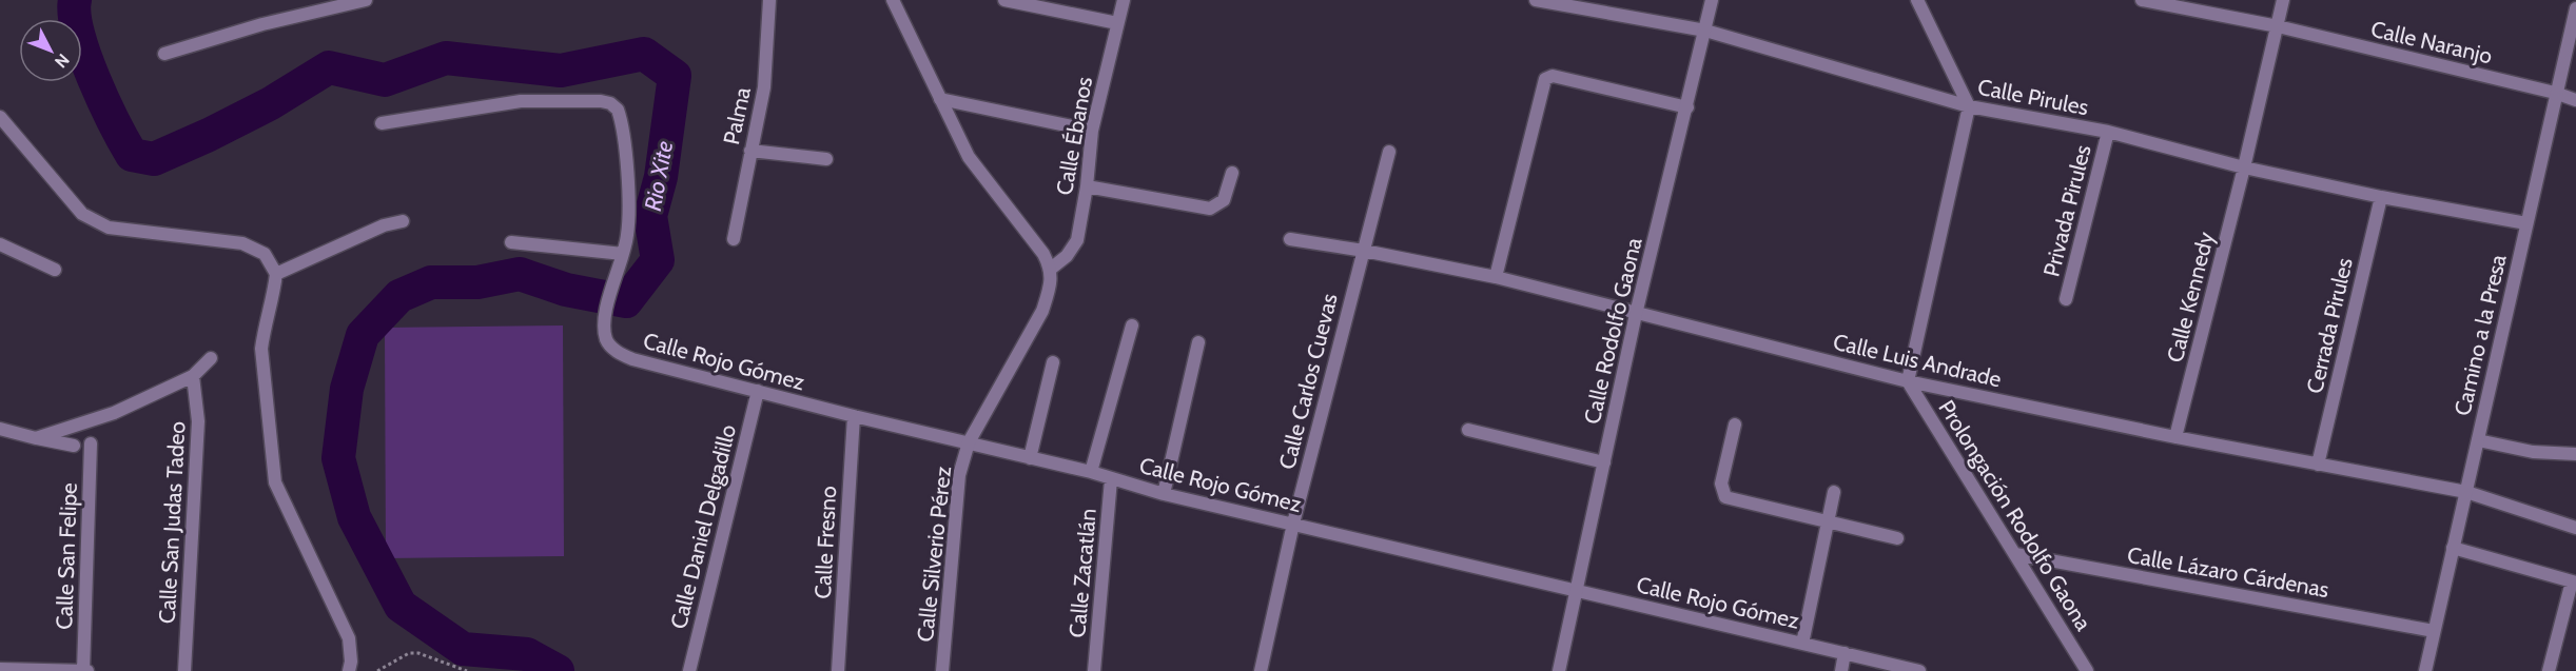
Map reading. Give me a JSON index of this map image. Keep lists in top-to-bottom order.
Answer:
{
  "streets": {
    "street": [
      "Calle Naranjo",
      "Calle Pirules",
      "Palma",
      "Calle Ébanos",
      "Privada Pirules",
      "Calle Kennedy",
      "Cerrada Pirules",
      "Calle Rodolfo Gaona",
      "Camino a la Presa",
      "Calle Luis Andrade",
      "Calle Rojo Gómez",
      "Calle Carlos Cuevas",
      "Prolongación Rodolfo Gaona",
      "Calle San Judas Tadeo",
      "Calle Daniel Delgadillo",
      "Calle Fresno",
      "Calle Silverio Pérez",
      "Calle San Felipe",
      "Calle Lázaro Cárdenas",
      "Calle Zacatlán"
    ]
  },
  "crossings": [
    ["Calle Naranjo", "Calle Kennedy"],
    ["Calle Naranjo", "Camino a la Presa"],
    ["Calle Pirules", "Privada Pirules"],
    ["Calle Pirules", "Calle Kennedy"],
    ["Calle Pirules", "Cerrada Pirules"],
    ["Calle Pirules", "Calle Rodolfo Gaona"],
    ["Calle Pirules", "Camino a la Presa"],
    ["Calle Ébanos", "Calle Silverio Pérez"],
    ["Calle Kennedy", "Calle Luis Andrade"],
    ["Cerrada Pirules", "Calle Luis Andrade"],
    ["Calle Rodolfo Gaona", "Calle Luis Andrade"],
    ["Calle Rodolfo Gaona", "Calle Rojo Gómez"],
    ["Camino a la Presa", "Calle Luis Andrade"],
    ["Camino a la Presa", "Calle Lázaro Cárdenas"],
    ["Calle Luis Andrade", "Calle Carlos Cuevas"],
    ["Calle Luis Andrade", "Prolongación Rodolfo Gaona"],
    ["Calle Rojo Gómez", "Calle Carlos Cuevas"],
    ["Calle Rojo Gómez", "Calle Daniel Delgadillo"],
    ["Calle Rojo Gómez", "Calle Fresno"],
    ["Calle Rojo Gómez", "Calle Silverio Pérez"],
    ["Calle Rojo Gómez", "Calle Zacatlán"],
    ["Prolongación Rodolfo Gaona", "Calle Lázaro Cárdenas"]
  ],
  "water": ["Rio Xite"],
  "north": "bottom right"
}
